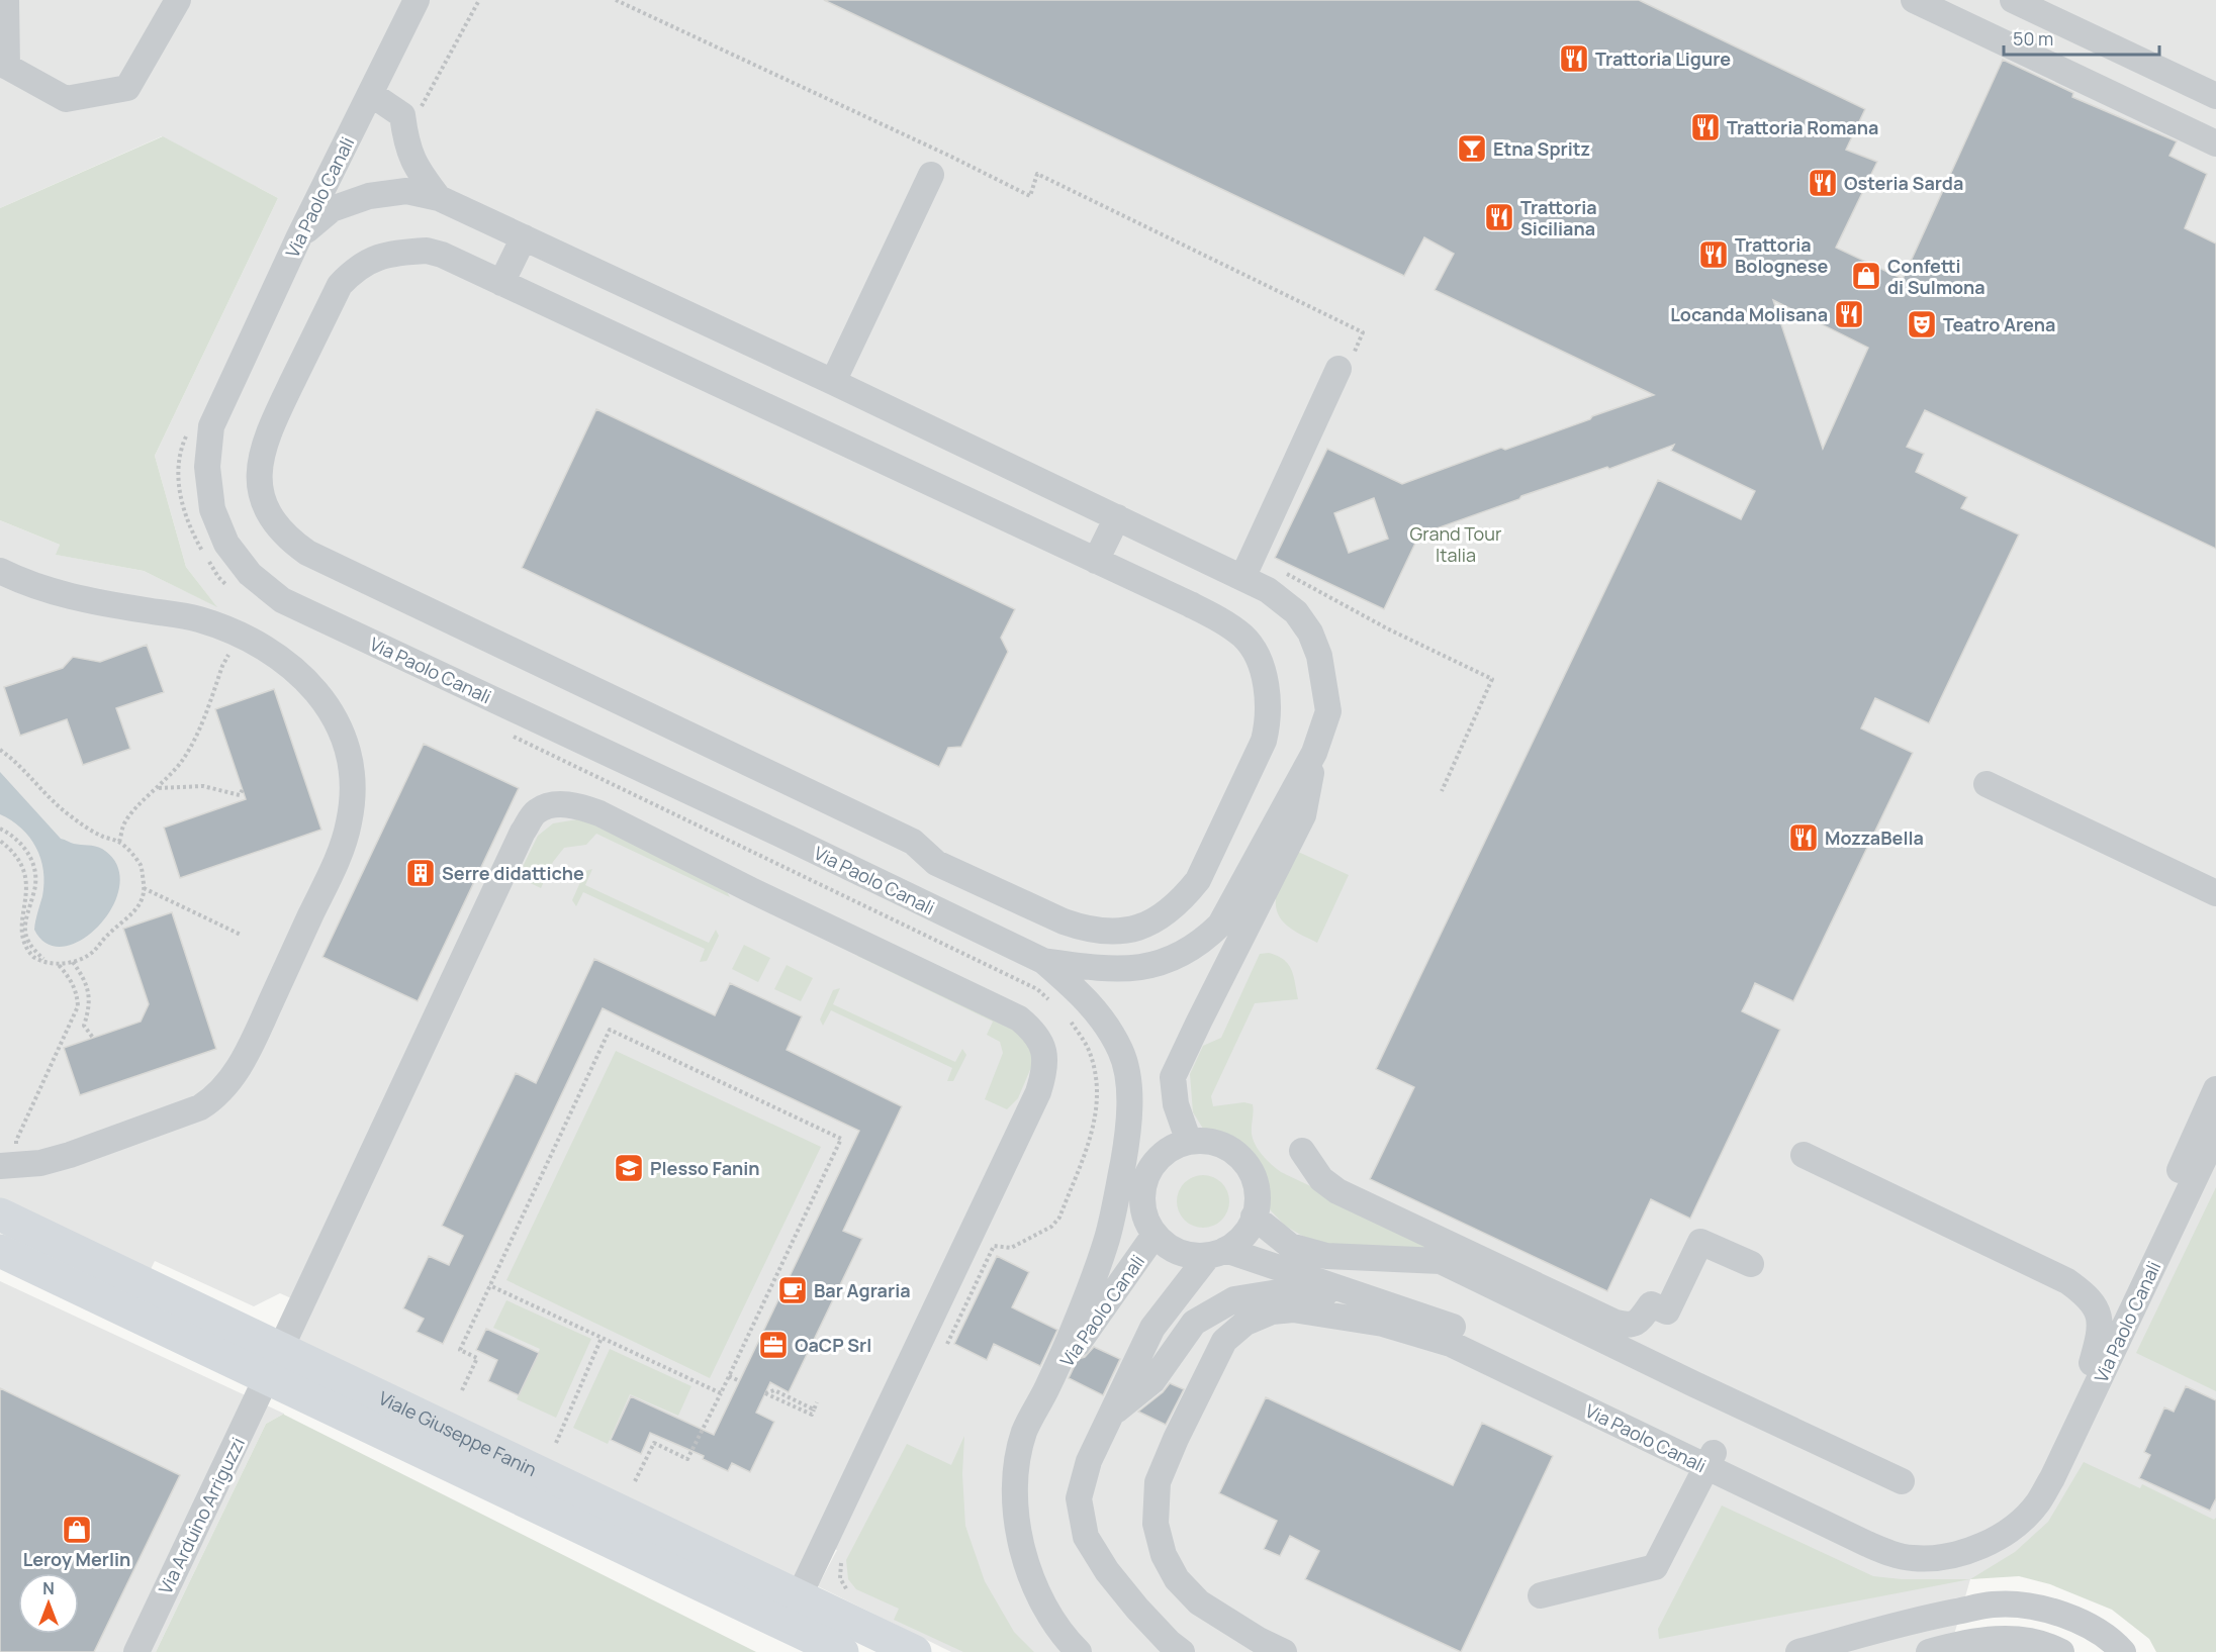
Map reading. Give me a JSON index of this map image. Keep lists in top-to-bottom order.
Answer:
{
  "streets": {
    "main road": ["Viale Giuseppe Fanin"],
    "street": ["Via Paolo Canali", "Via Arduino Arriguzzi"]
  },
  "crossings": [
    ["Viale Giuseppe Fanin", "Via Arduino Arriguzzi"]
  ],
  "parks": ["Grand Tour Italia"],
  "places": {
    "restaurant": [
      "Trattoria Ligure",
      "Trattoria Romana",
      "Osteria Sarda",
      "Trattoria Siciliana",
      "Trattoria Bolognese",
      "Locanda Molisana",
      "MozzaBella"
    ],
    "bar": ["Etna Spritz"],
    "shop": ["Confetti di Sulmona", "Leroy Merlin"],
    "theatre": ["Teatro Arena"],
    "building": ["Serre didattiche"],
    "school or university": ["Plesso Fanin"],
    "cafe": ["Bar Agraria"],
    "office": ["OaCP Srl"]
  },
  "scale_bar": "50 m",
  "north": "top"
}
